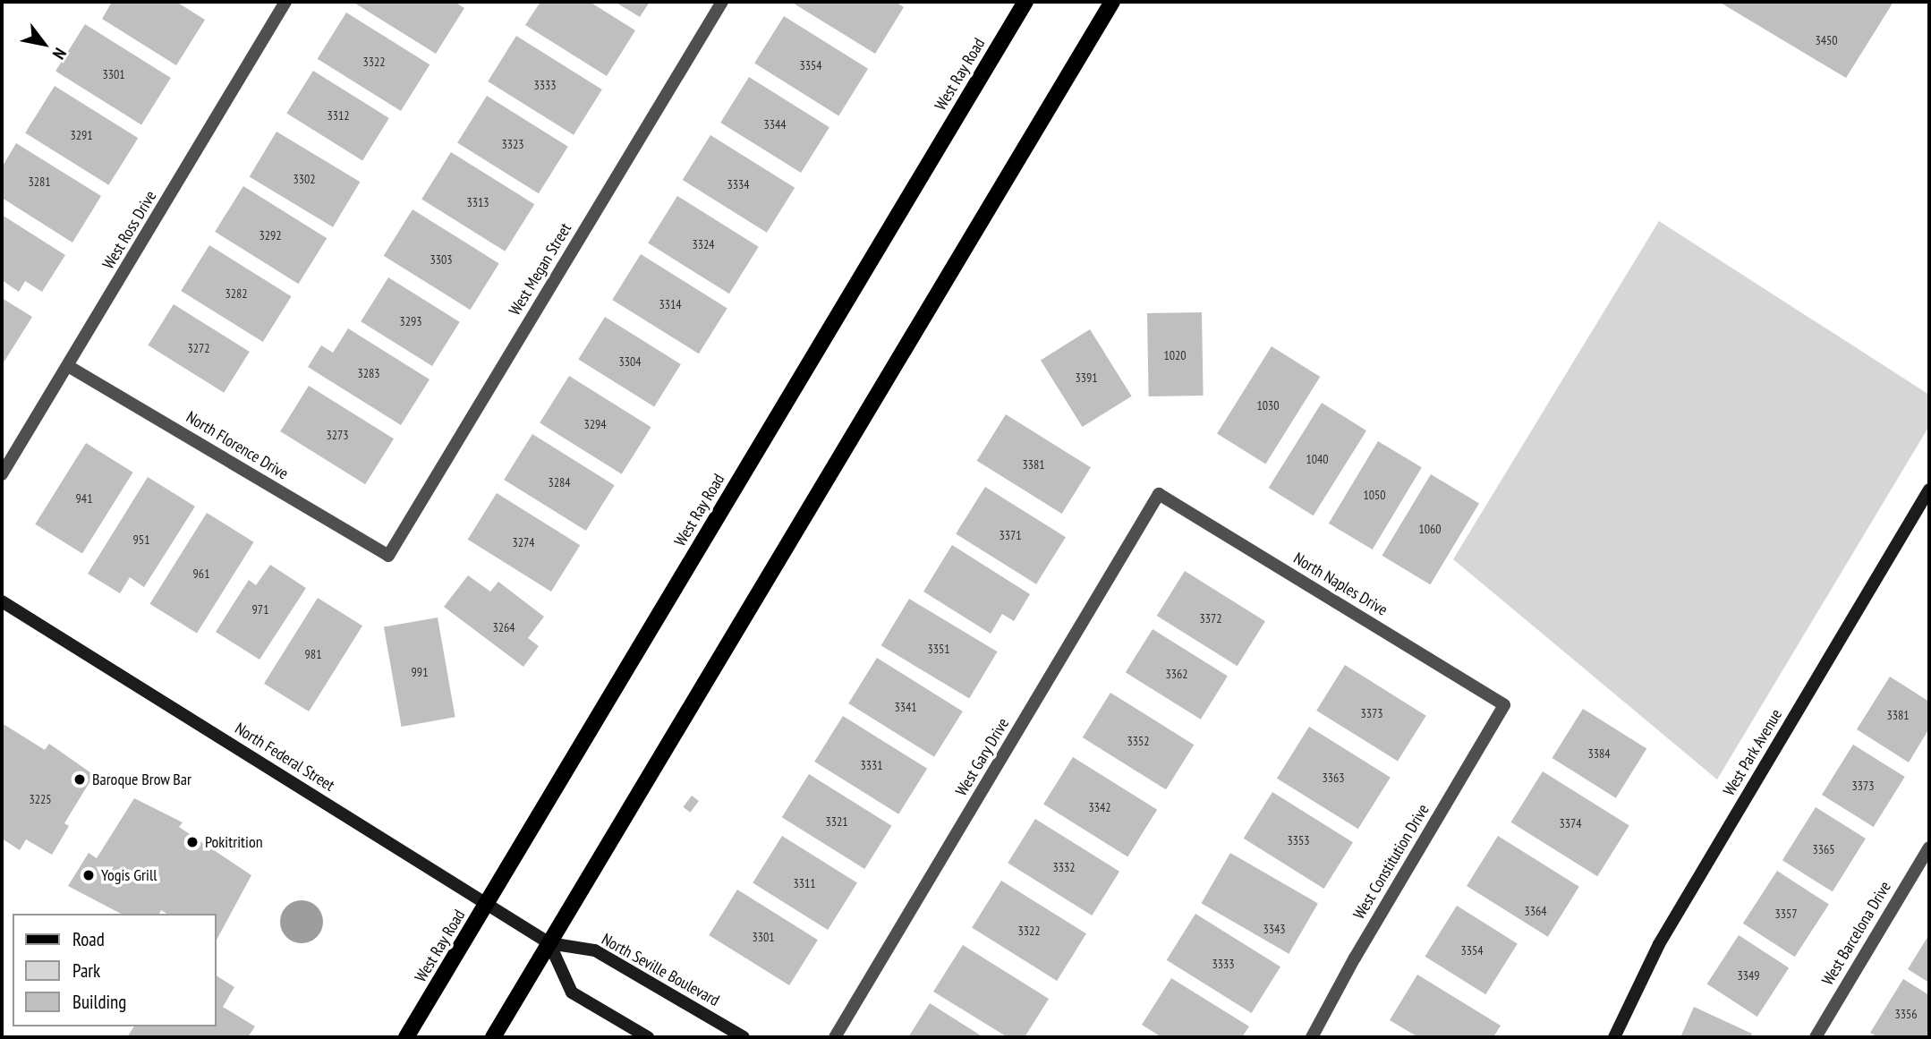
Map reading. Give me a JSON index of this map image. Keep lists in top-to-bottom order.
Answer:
{
  "streets": {
    "main road": ["West Ray Road"],
    "street": [
      "West Ross Drive",
      "West Megan Street",
      "North Florence Drive",
      "North Naples Drive",
      "West Park Avenue",
      "North Federal Street",
      "West Gary Drive",
      "West Constitution Drive",
      "West Barcelona Drive",
      "North Seville Boulevard"
    ]
  },
  "crossings": [
    ["West Ray Road", "North Federal Street"],
    ["West Ross Drive", "North Florence Drive"],
    ["West Megan Street", "North Florence Drive"],
    ["North Naples Drive", "West Gary Drive"],
    ["North Naples Drive", "West Constitution Drive"],
    ["North Federal Street", "North Seville Boulevard"]
  ],
  "places": ["Baroque Brow Bar", "Pokitrition", "Yogis Grill"],
  "house_numbers": [
    "3450",
    "3322",
    "3354",
    "3301",
    "3333",
    "3312",
    "3344",
    "3291",
    "3323",
    "3302",
    "3281",
    "3334",
    "3313",
    "3292",
    "3324",
    "3303",
    "3282",
    "3314",
    "3293",
    "3272",
    "1020",
    "3304",
    "3283",
    "3391",
    "1030",
    "3294",
    "3273",
    "1040",
    "3381",
    "3284",
    "1050",
    "941",
    "1060",
    "3371",
    "951",
    "3274",
    "961",
    "971",
    "3372",
    "3264",
    "3351",
    "981",
    "991",
    "3362",
    "3341",
    "3373",
    "3381",
    "3352",
    "3384",
    "3331",
    "3363",
    "3373",
    "3225",
    "3342",
    "3321",
    "3374",
    "3353",
    "3365",
    "3332",
    "3311",
    "3364",
    "3357",
    "3343",
    "3322",
    "3301",
    "3354",
    "3333",
    "3349",
    "3356"
  ],
  "legend": ["Road", "Park", "Building"],
  "north": "bottom right"
}
